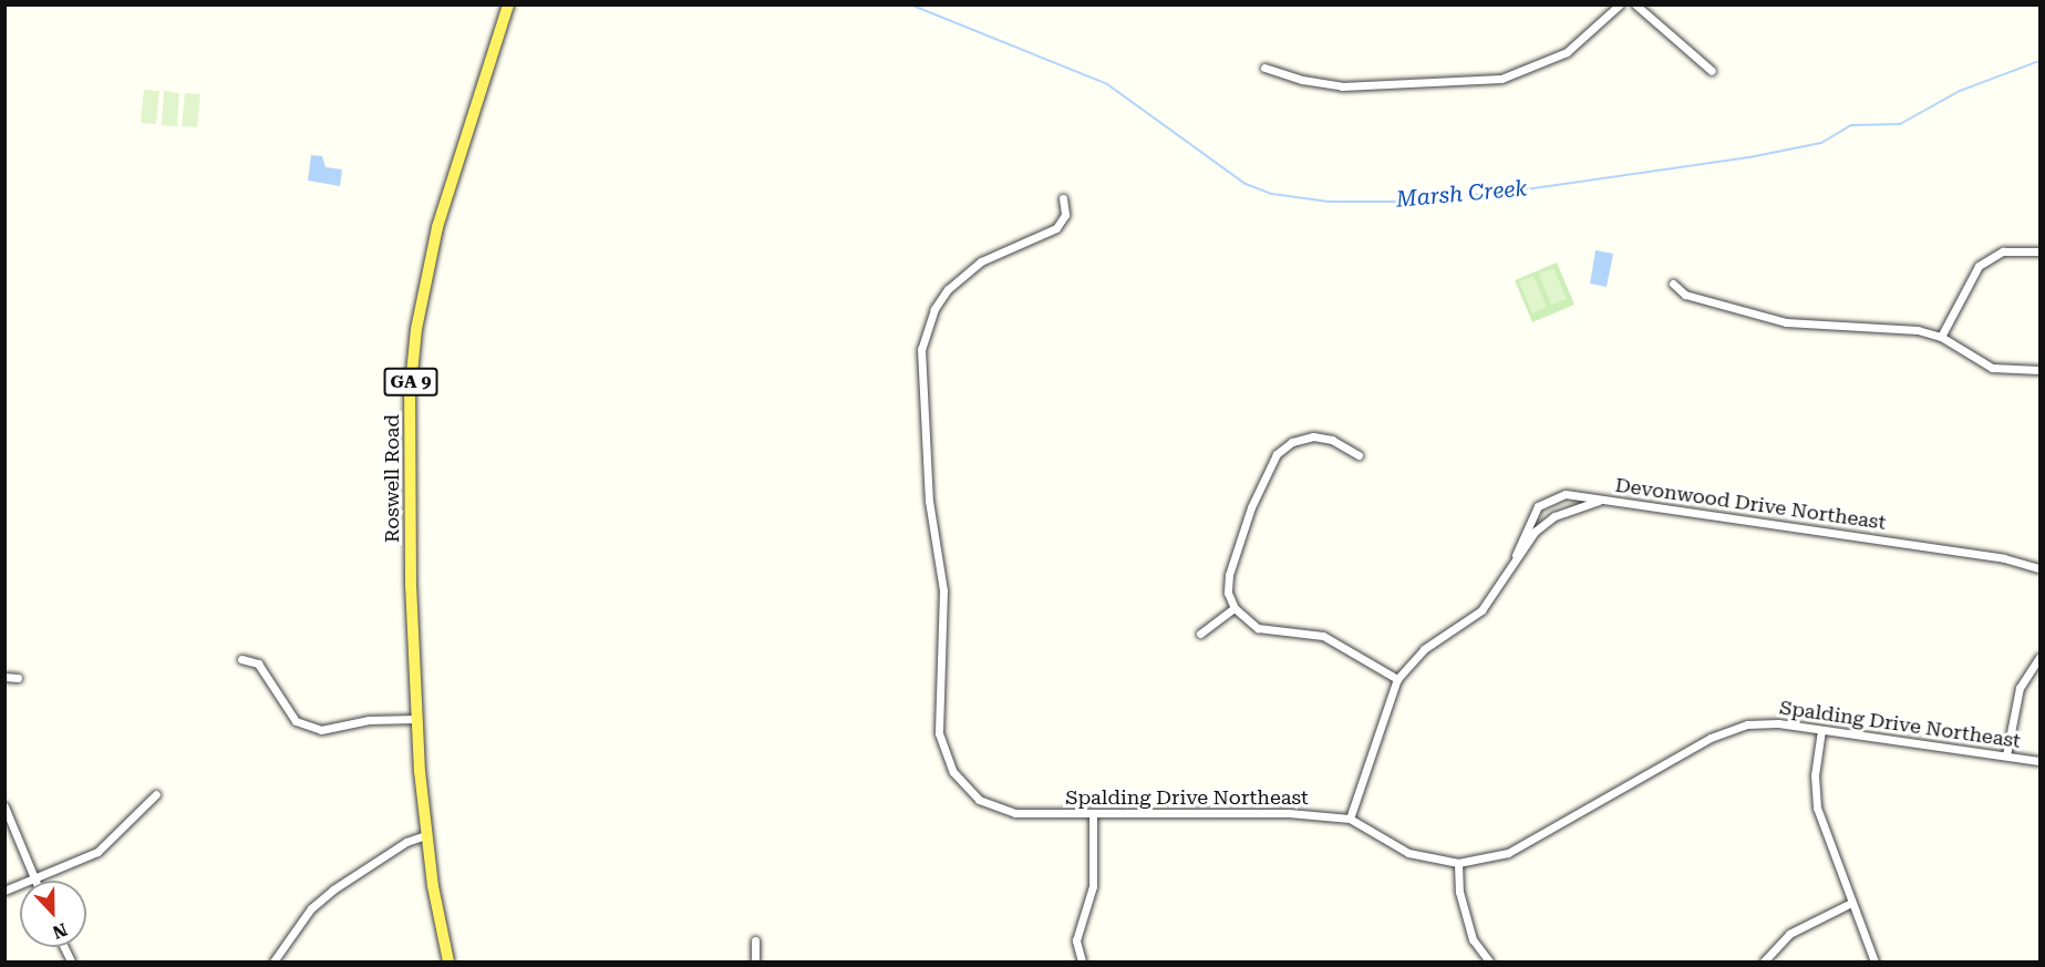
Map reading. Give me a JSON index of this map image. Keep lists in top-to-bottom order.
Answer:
{
  "streets": {
    "main road": ["GA 9", "Roswell Road"],
    "street": ["Devonwood Drive Northeast", "Spalding Drive Northeast"]
  },
  "crossings": [
    ["Devonwood Drive Northeast", "Spalding Drive Northeast"]
  ],
  "water": ["Marsh Creek"],
  "north": "bottom"
}
